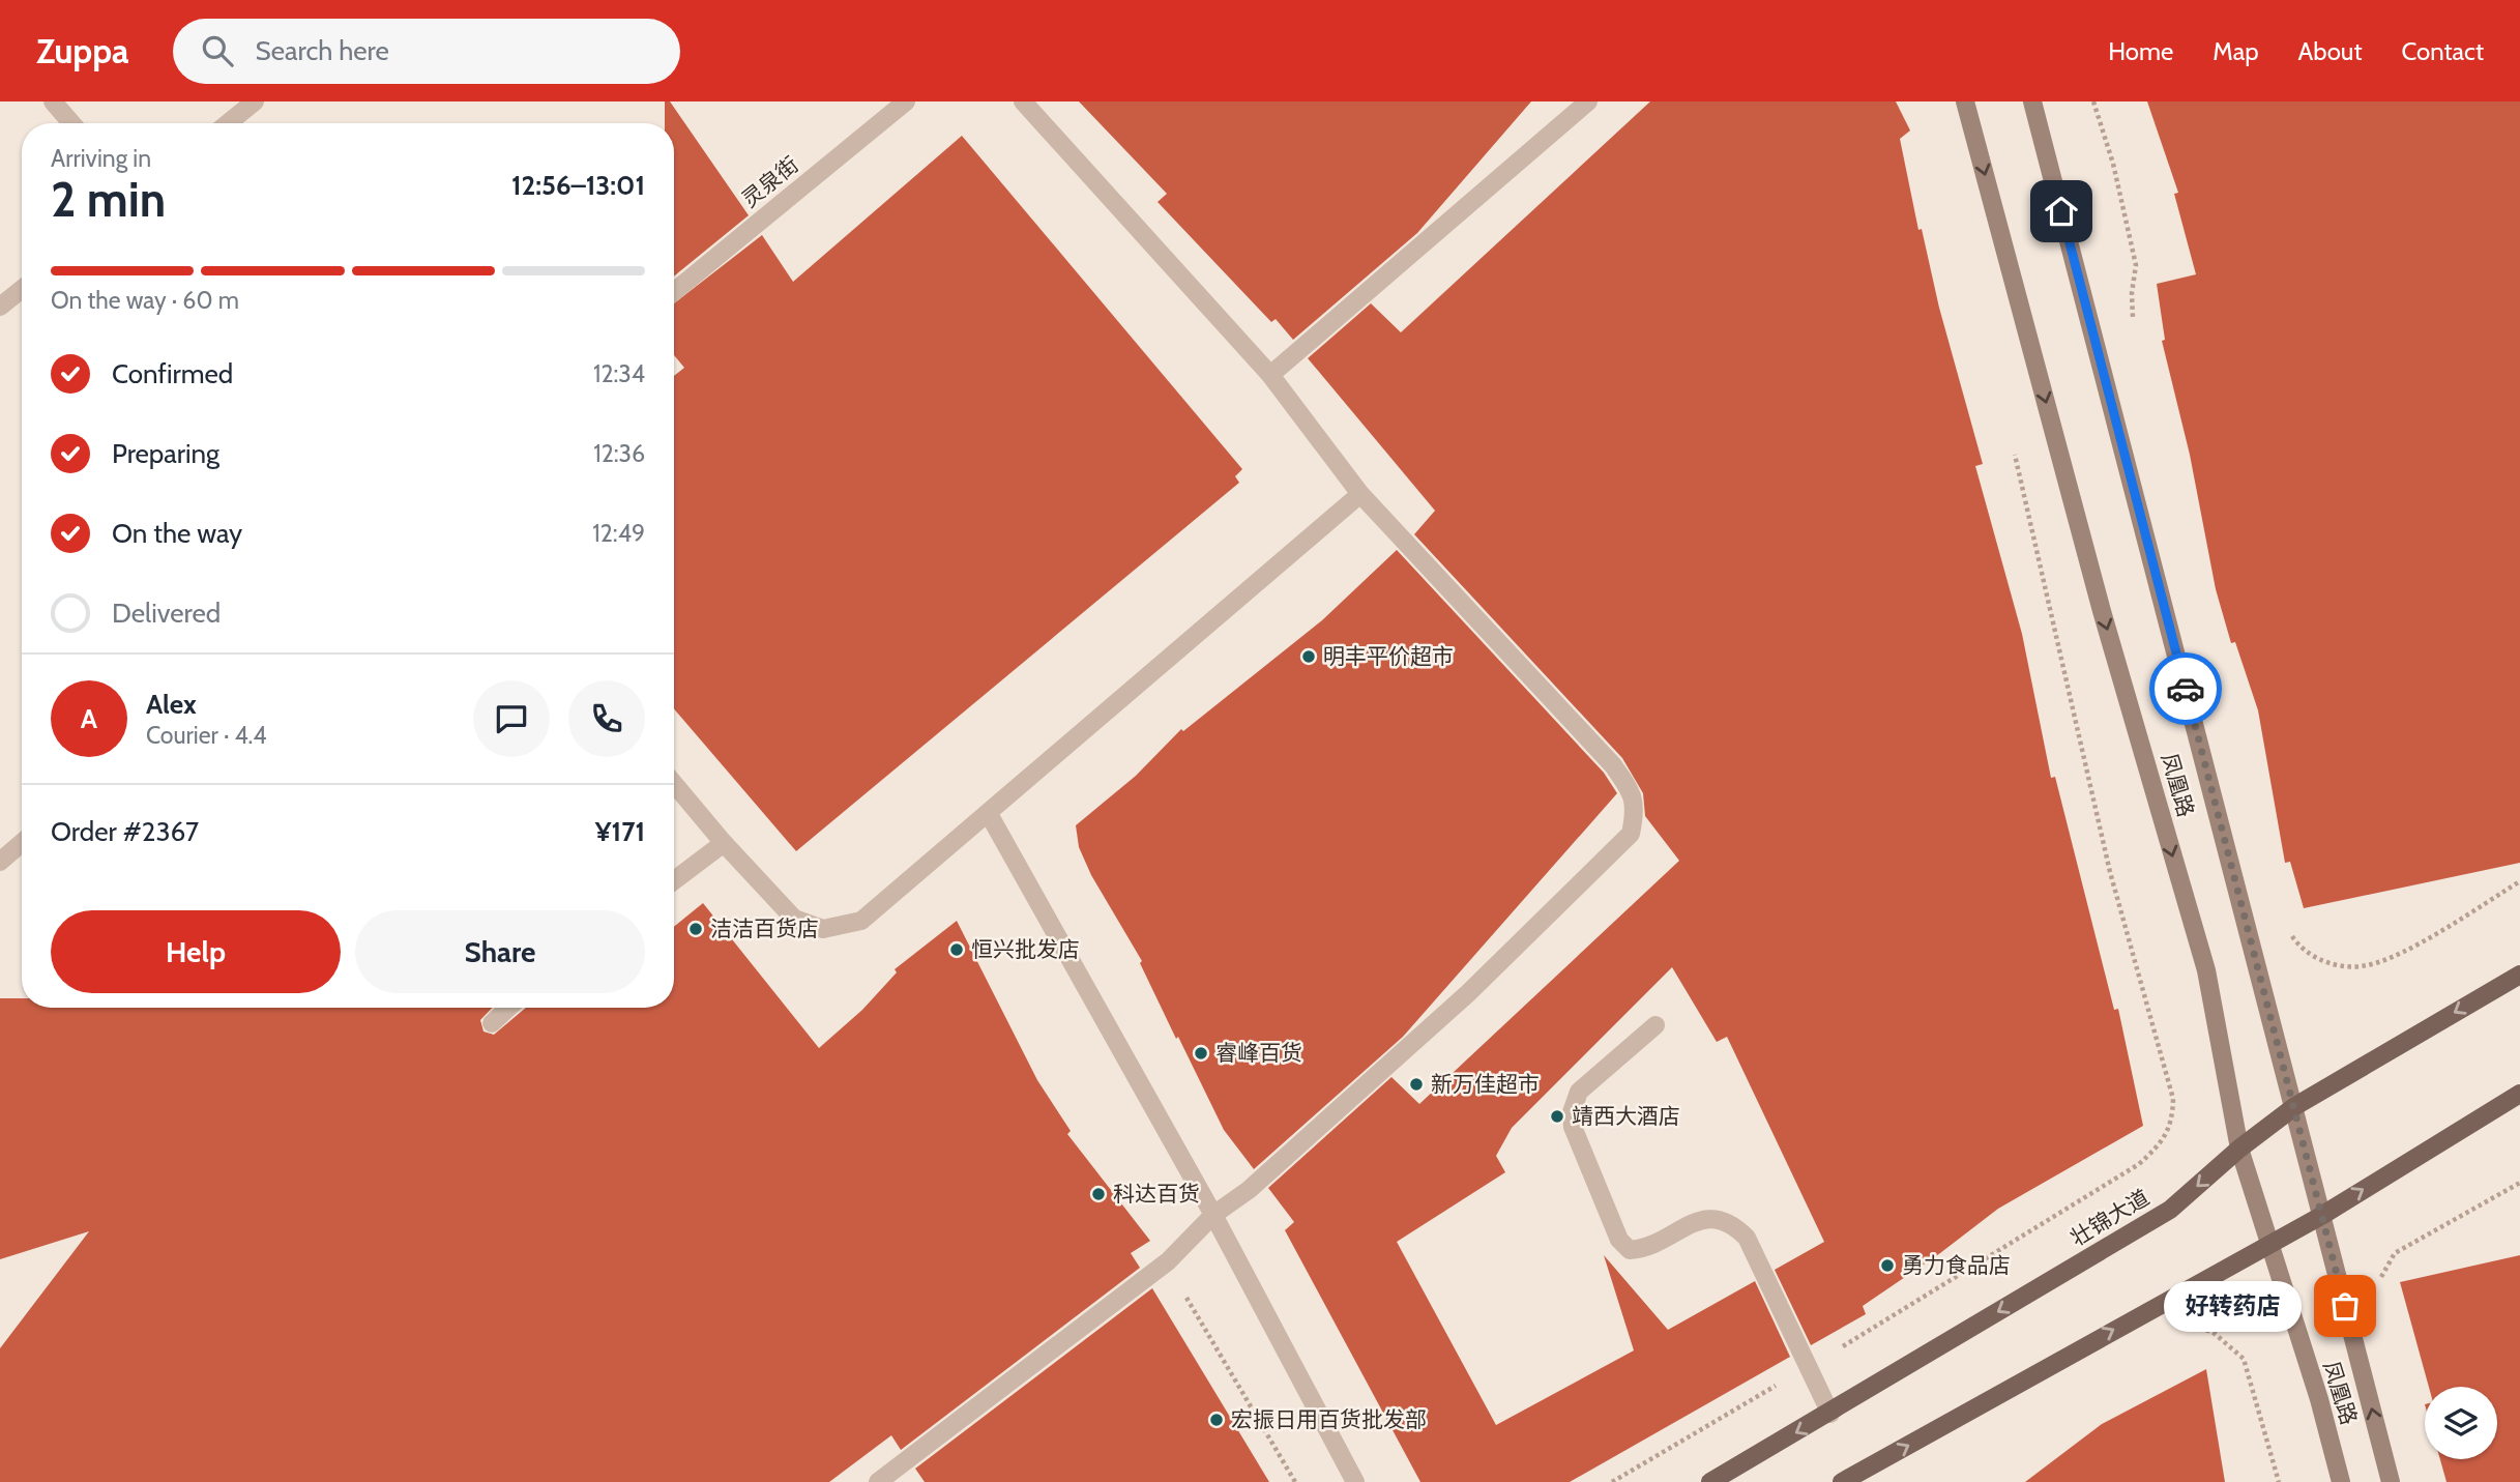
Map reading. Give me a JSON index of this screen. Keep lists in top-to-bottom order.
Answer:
{
  "streets": {
    "main road": ["凤凰路", "壮锦大道"],
    "street": ["灵泉街"]
  },
  "crossings": [
    ["凤凰路", "壮锦大道"]
  ],
  "places": [
    "明丰平价超市",
    "洁洁百货店",
    "恒兴批发店",
    "睿峰百货",
    "新万佳超市",
    "靖西大酒店",
    "科达百货",
    "勇力食品店",
    "好转药店",
    "宏振日用百货批发部"
  ],
  "page": {
    "header": "Zuppa",
    "search": "Search here",
    "nav": [
      "Home",
      "Map",
      "About",
      "Contact"
    ],
    "heading": ["2 min", "Arriving in", "12:56–13:01"],
    "panel": [
      "Alex",
      "Courier · 4.4",
      "Order #2367",
      "¥171"
    ],
    "bar": "On the way · 60 m",
    "list": [
      ["Confirmed", "12:34"],
      ["Preparing", "12:36"],
      ["On the way", "12:49"],
      "Delivered"
    ],
    "round": "A",
    "buttons": ["Help", "Share"],
    "bubble": "好转药店"
  }
}
